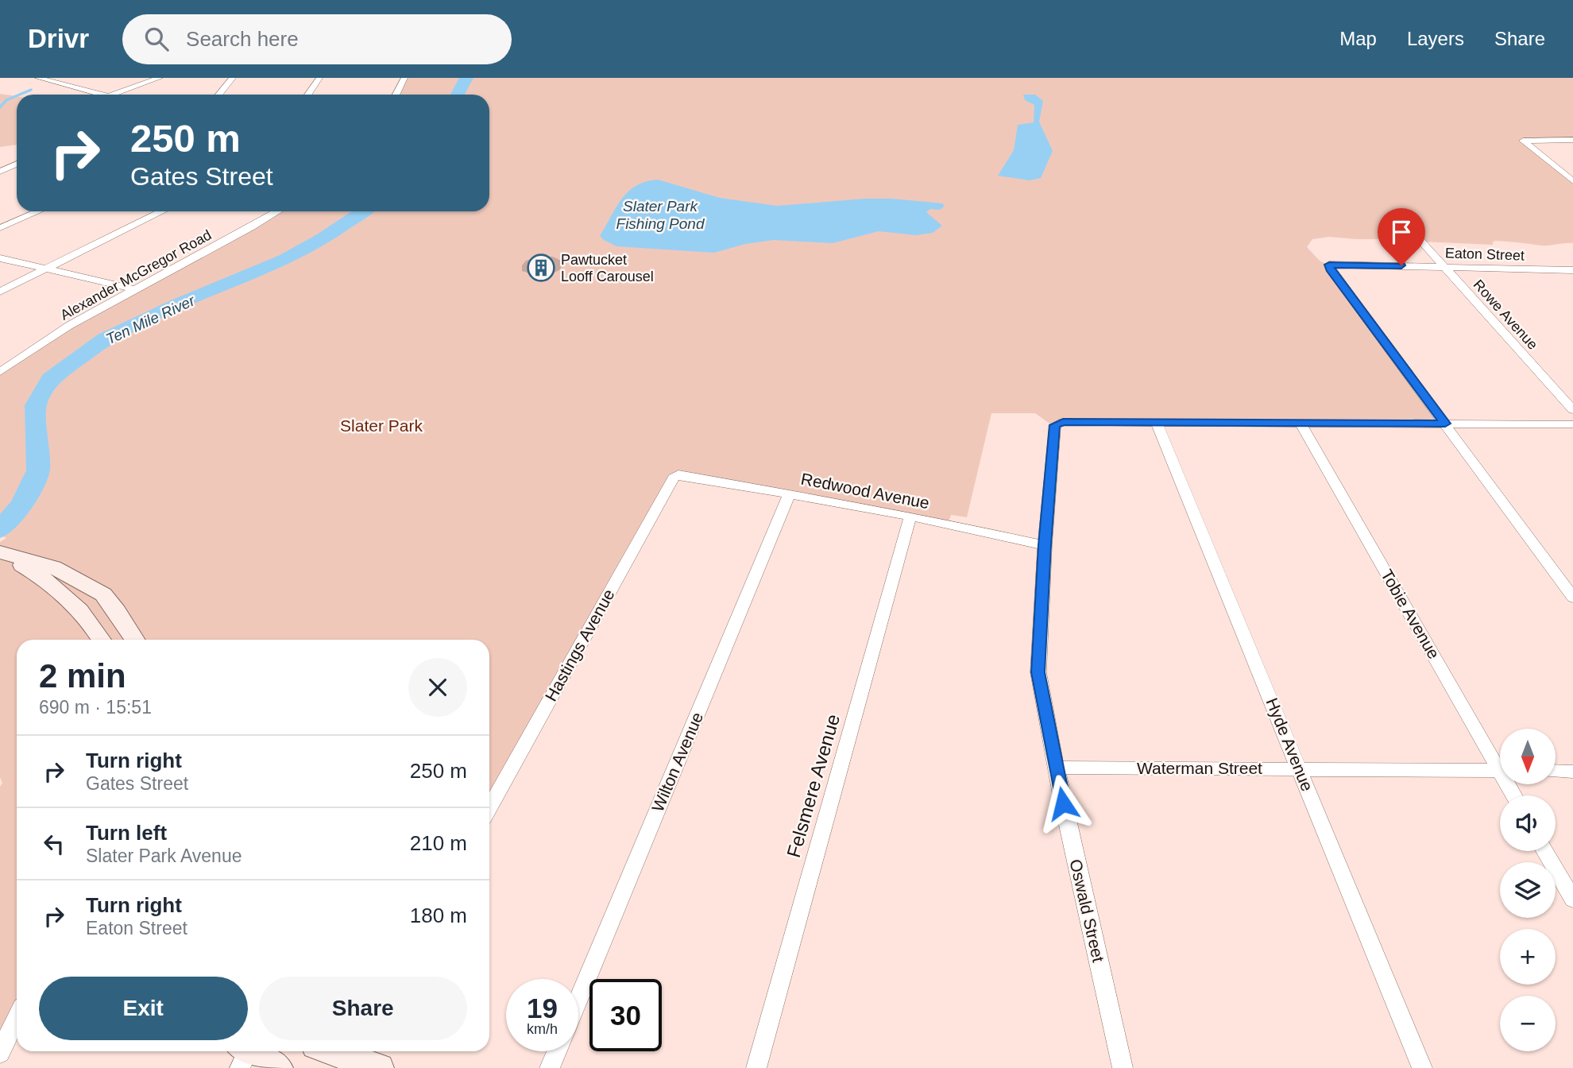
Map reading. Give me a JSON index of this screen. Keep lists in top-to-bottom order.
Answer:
{
  "streets": {
    "street": [
      "Eaton Street",
      "Alexander McGregor Road",
      "Rowe Avenue",
      "Redwood Avenue",
      "Tobie Avenue",
      "Hastings Avenue",
      "Hyde Avenue",
      "Wilton Avenue",
      "Waterman Street",
      "Felsmere Avenue",
      "Oswald Street"
    ]
  },
  "crossings": [
    ["Eaton Street", "Rowe Avenue"],
    ["Redwood Avenue", "Hastings Avenue"],
    ["Redwood Avenue", "Wilton Avenue"],
    ["Redwood Avenue", "Felsmere Avenue"],
    ["Redwood Avenue", "Oswald Street"],
    ["Hyde Avenue", "Waterman Street"],
    ["Hyde Avenue", "Oswald Street"],
    ["Waterman Street", "Oswald Street"]
  ],
  "water": ["Slater Park Fishing Pond", "Ten Mile River"],
  "parks": ["Slater Park"],
  "places": {
    "building": ["Pawtucket Looff Carousel"]
  },
  "north": "bottom",
  "page": {
    "header": "Drivr",
    "search": "Search here",
    "nav": ["Map", "Layers", "Share"],
    "turn": ["250 m", "Gates Street"],
    "heading": ["2 min", "690 m · 15:51"],
    "map_buttons": ["+", "−"],
    "list": [
      {
        "name": "Turn right",
        "note": "Gates Street",
        "value": "250 m"
      },
      {
        "name": "Turn left",
        "note": "Slater Park Avenue",
        "value": "210 m"
      },
      {
        "name": "Turn right",
        "note": "Eaton Street",
        "value": "180 m"
      }
    ],
    "buttons": ["Exit", "Share"],
    "speed": "19 km/h",
    "limit": "30"
  }
}
